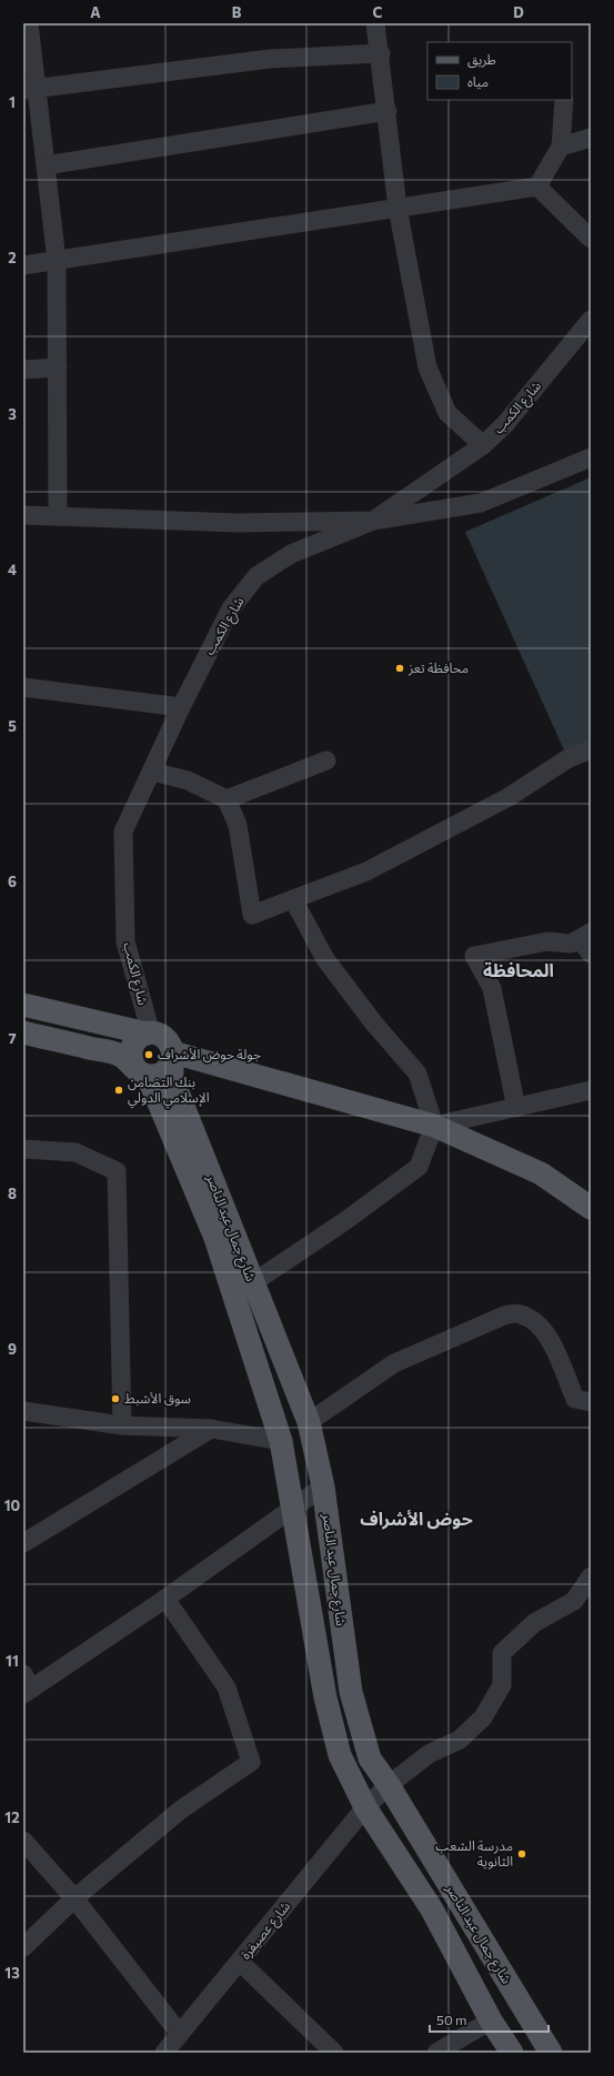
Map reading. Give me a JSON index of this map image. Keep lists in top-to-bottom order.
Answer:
{
  "streets": {
    "main road": ["شارع جمال عبد الناصر"],
    "street": ["شارع الكمب", "شارع عصيفرة"]
  },
  "crossings": [
    ["شارع الكمب", "شارع جمال عبد الناصر"],
    ["شارع جمال عبد الناصر", "شارع عصيفرة"]
  ],
  "districts": ["المحافظة", "حوض الأشراف"],
  "places": [
    "محافظة تعز",
    "جولة حوض الأشراف",
    "بنك التضامن الإسلامي الدولي",
    "سوق الأشبط",
    "مدرسة الشعب الثانوية"
  ],
  "legend": ["طريق", "مياه"],
  "scale_bar": "50 m",
  "grid": {
    "columns": [
      "A",
      "B",
      "C",
      "D"
    ],
    "rows": [
      "1",
      "2",
      "3",
      "4",
      "5",
      "6",
      "7",
      "8",
      "9",
      "10",
      "11",
      "12",
      "13"
    ]
  }
}
